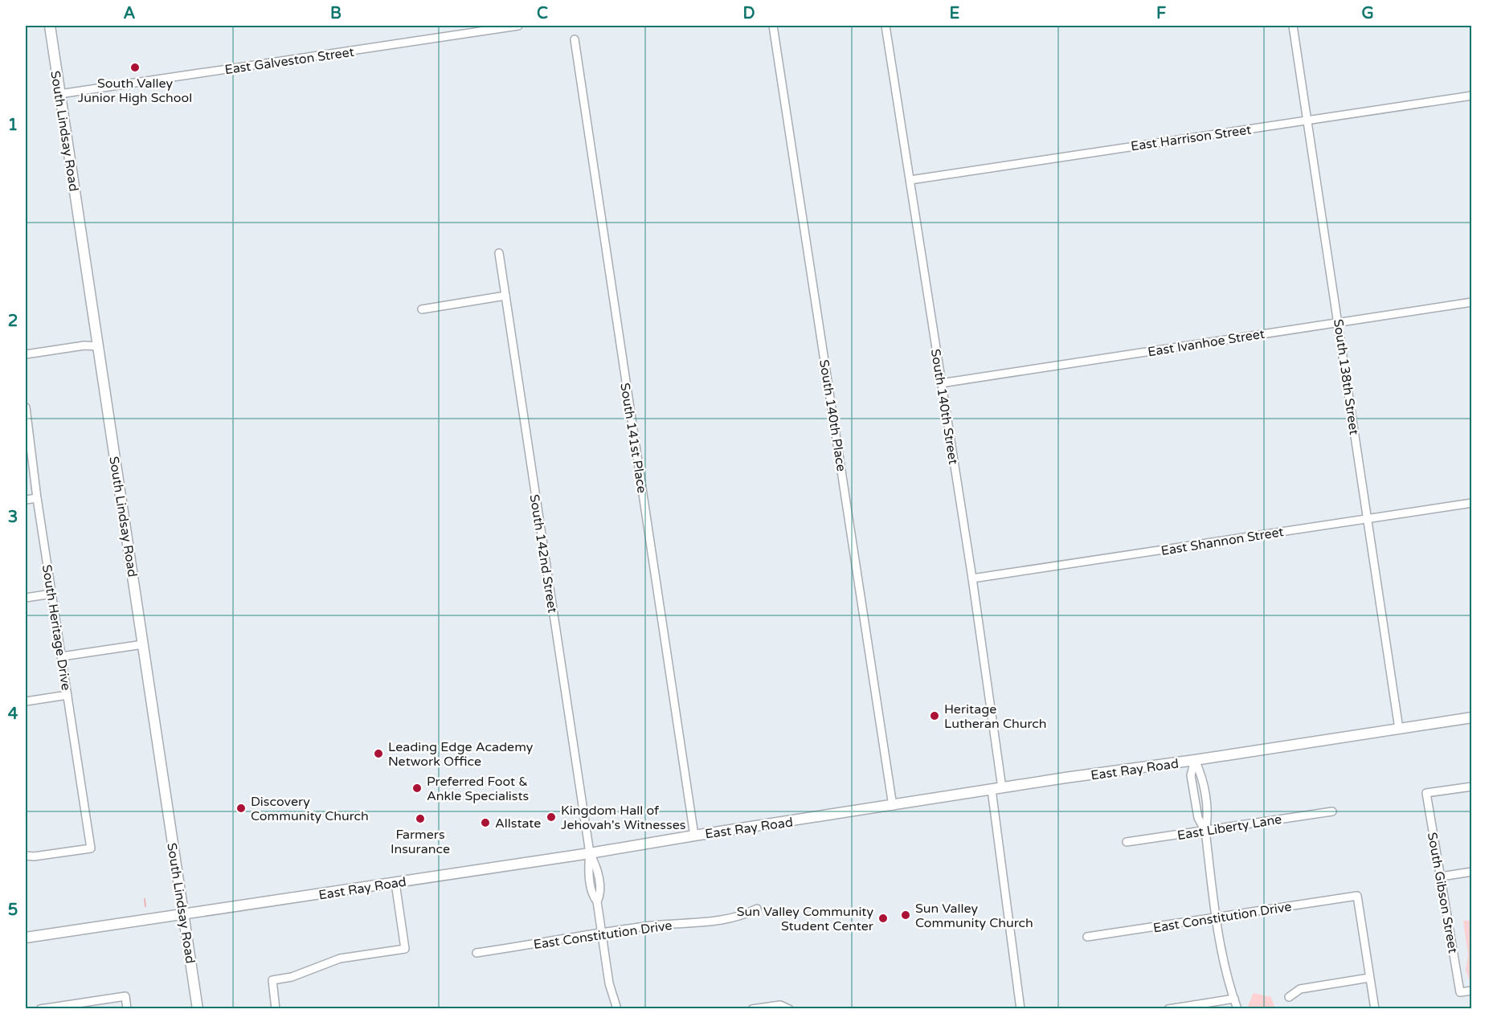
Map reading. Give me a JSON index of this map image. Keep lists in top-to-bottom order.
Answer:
{
  "streets": {
    "main road": ["South Lindsay Road", "East Ray Road"],
    "street": [
      "East Galveston Street",
      "East Harrison Street",
      "East Ivanhoe Street",
      "South 138th Street",
      "South 140th Street",
      "South 140th Place",
      "South 141st Place",
      "East Shannon Street",
      "South 142nd Street",
      "South Heritage Drive",
      "East Liberty Lane",
      "South Gibson Street",
      "East Constitution Drive"
    ]
  },
  "crossings": [
    ["East Galveston Street", "South Lindsay Road"],
    ["South Lindsay Road", "East Ray Road"],
    ["East Harrison Street", "South 138th Street"],
    ["East Harrison Street", "South 140th Street"],
    ["East Ivanhoe Street", "South 138th Street"],
    ["East Ivanhoe Street", "South 140th Street"],
    ["South 138th Street", "East Shannon Street"],
    ["South 138th Street", "East Ray Road"],
    ["South 140th Street", "East Shannon Street"],
    ["South 140th Street", "East Ray Road"],
    ["South 140th Place", "East Ray Road"],
    ["South 141st Place", "East Ray Road"],
    ["South 142nd Street", "East Ray Road"],
    ["South 142nd Street", "East Constitution Drive"]
  ],
  "places": [
    "South Valley Junior High School",
    "Heritage Lutheran Church",
    "Leading Edge Academy Network Office",
    "Preferred Foot & Ankle Specialists",
    "Discovery Community Church",
    "Kingdom Hall of Jehovah's Witnesses",
    "Farmers Insurance",
    "Allstate",
    "Sun Valley Community Church",
    "Sun Valley Community Student Center"
  ],
  "grid": {
    "columns": [
      "A",
      "B",
      "C",
      "D",
      "E",
      "F",
      "G"
    ],
    "rows": [
      "1",
      "2",
      "3",
      "4",
      "5"
    ]
  }
}
